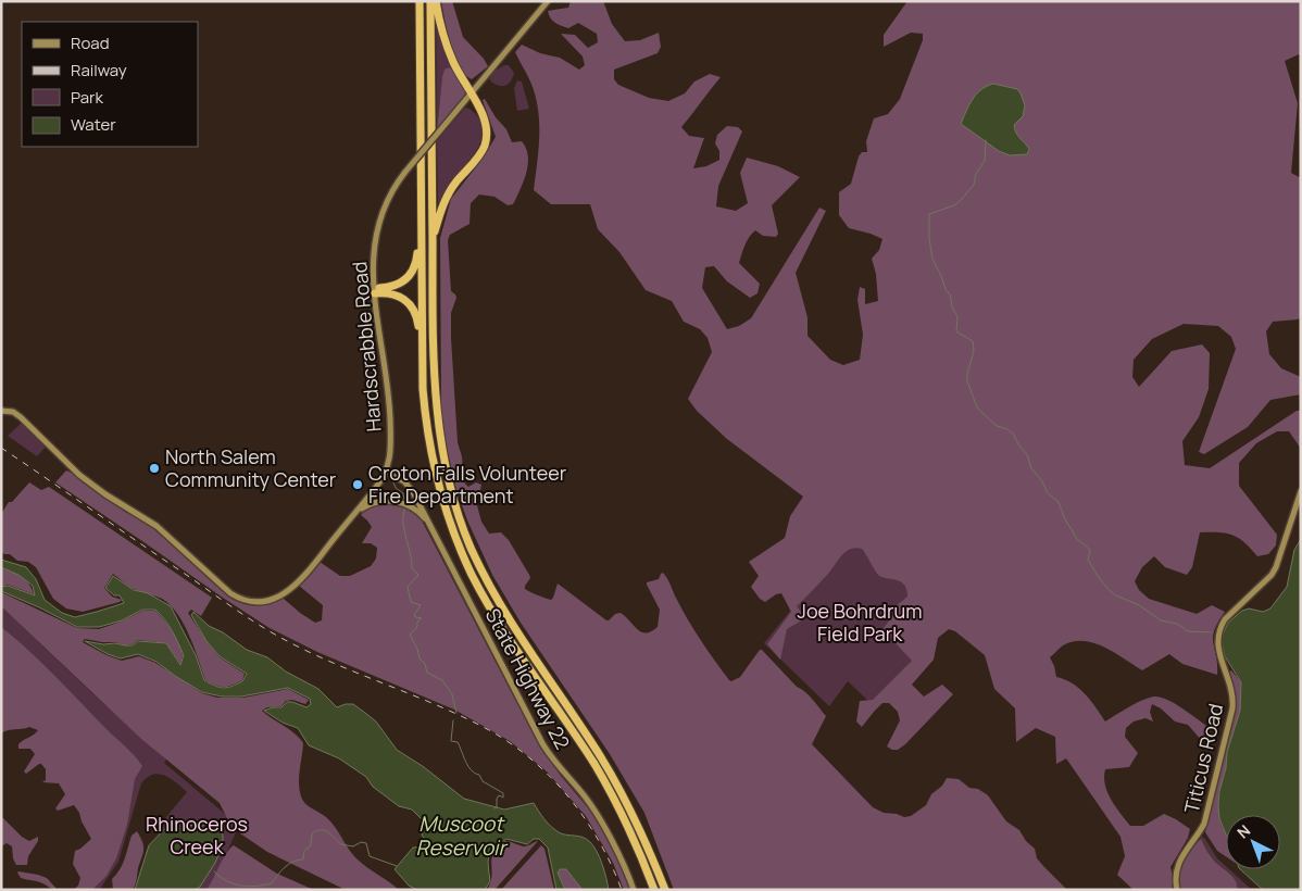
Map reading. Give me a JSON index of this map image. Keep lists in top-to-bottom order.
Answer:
{
  "streets": {
    "main road": ["Hardscrabble Road", "State Highway 22", "Titicus Road"]
  },
  "water": ["Muscoot Reservoir"],
  "parks": ["Joe Bohrdrum Field Park", "Rhinoceros Creek"],
  "places": ["North Salem Community Center", "Croton Falls Volunteer Fire Department"],
  "legend": [
    "Road",
    "Railway",
    "Park",
    "Water"
  ],
  "north": "top left"
}
